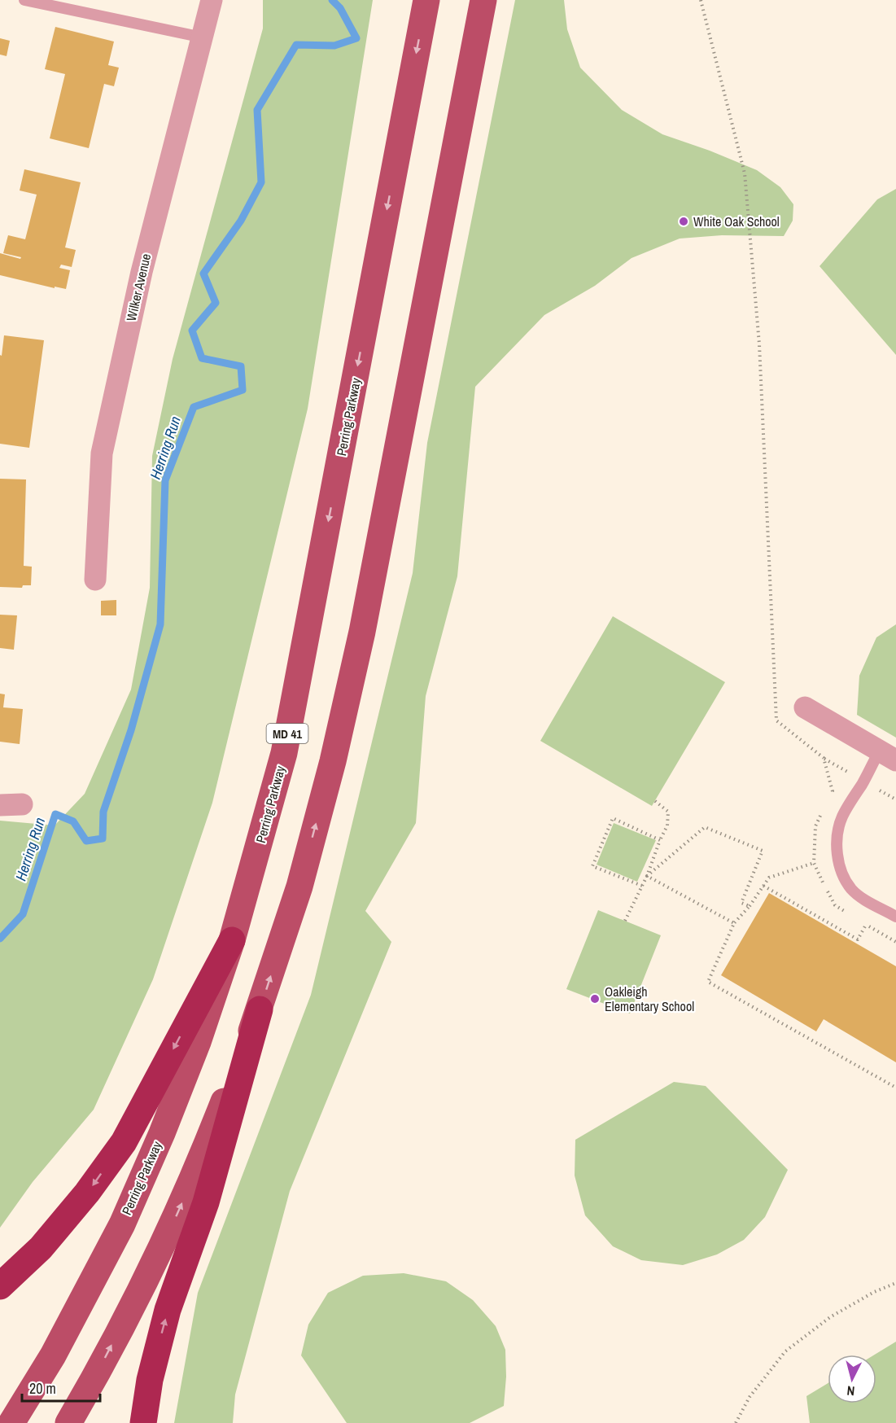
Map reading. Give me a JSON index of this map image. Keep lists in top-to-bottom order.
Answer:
{
  "streets": {
    "main road": ["Perring Parkway", "MD 41"],
    "street": ["Wilker Avenue"]
  },
  "water": ["Herring Run"],
  "places": ["White Oak School", "Oakleigh Elementary School"],
  "scale_bar": "20 m",
  "north": "bottom"
}
